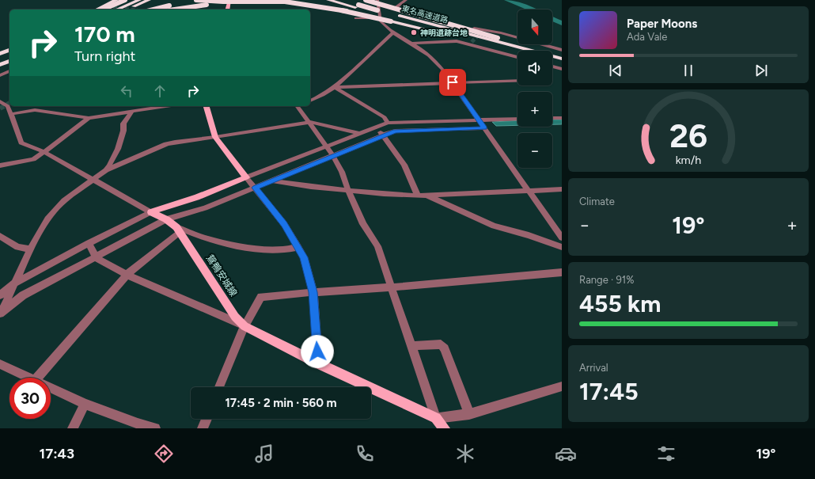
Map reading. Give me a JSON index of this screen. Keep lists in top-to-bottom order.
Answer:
{
  "streets": {
    "highway": ["東名高速道路"],
    "main road": ["鴛鴨安城線"]
  },
  "places": ["神明遺跡台地"],
  "north": "bottom",
  "page": {
    "map_buttons": ["+", "−"],
    "turn": ["170 m", "Turn right"],
    "song": ["Paper Moons", "Ada Vale"],
    "tile": [
      "Climate",
      ["Range · 91%", "455 km"],
      ["Arrival", "17:45"]
    ],
    "heat": ["−", "19°", "+"],
    "limit": "30",
    "trip": "17:45 · 2 min · 560 m",
    "tabs": ["17:43", "19°"],
    "gauge": ["26", "km/h"]
  }
}
